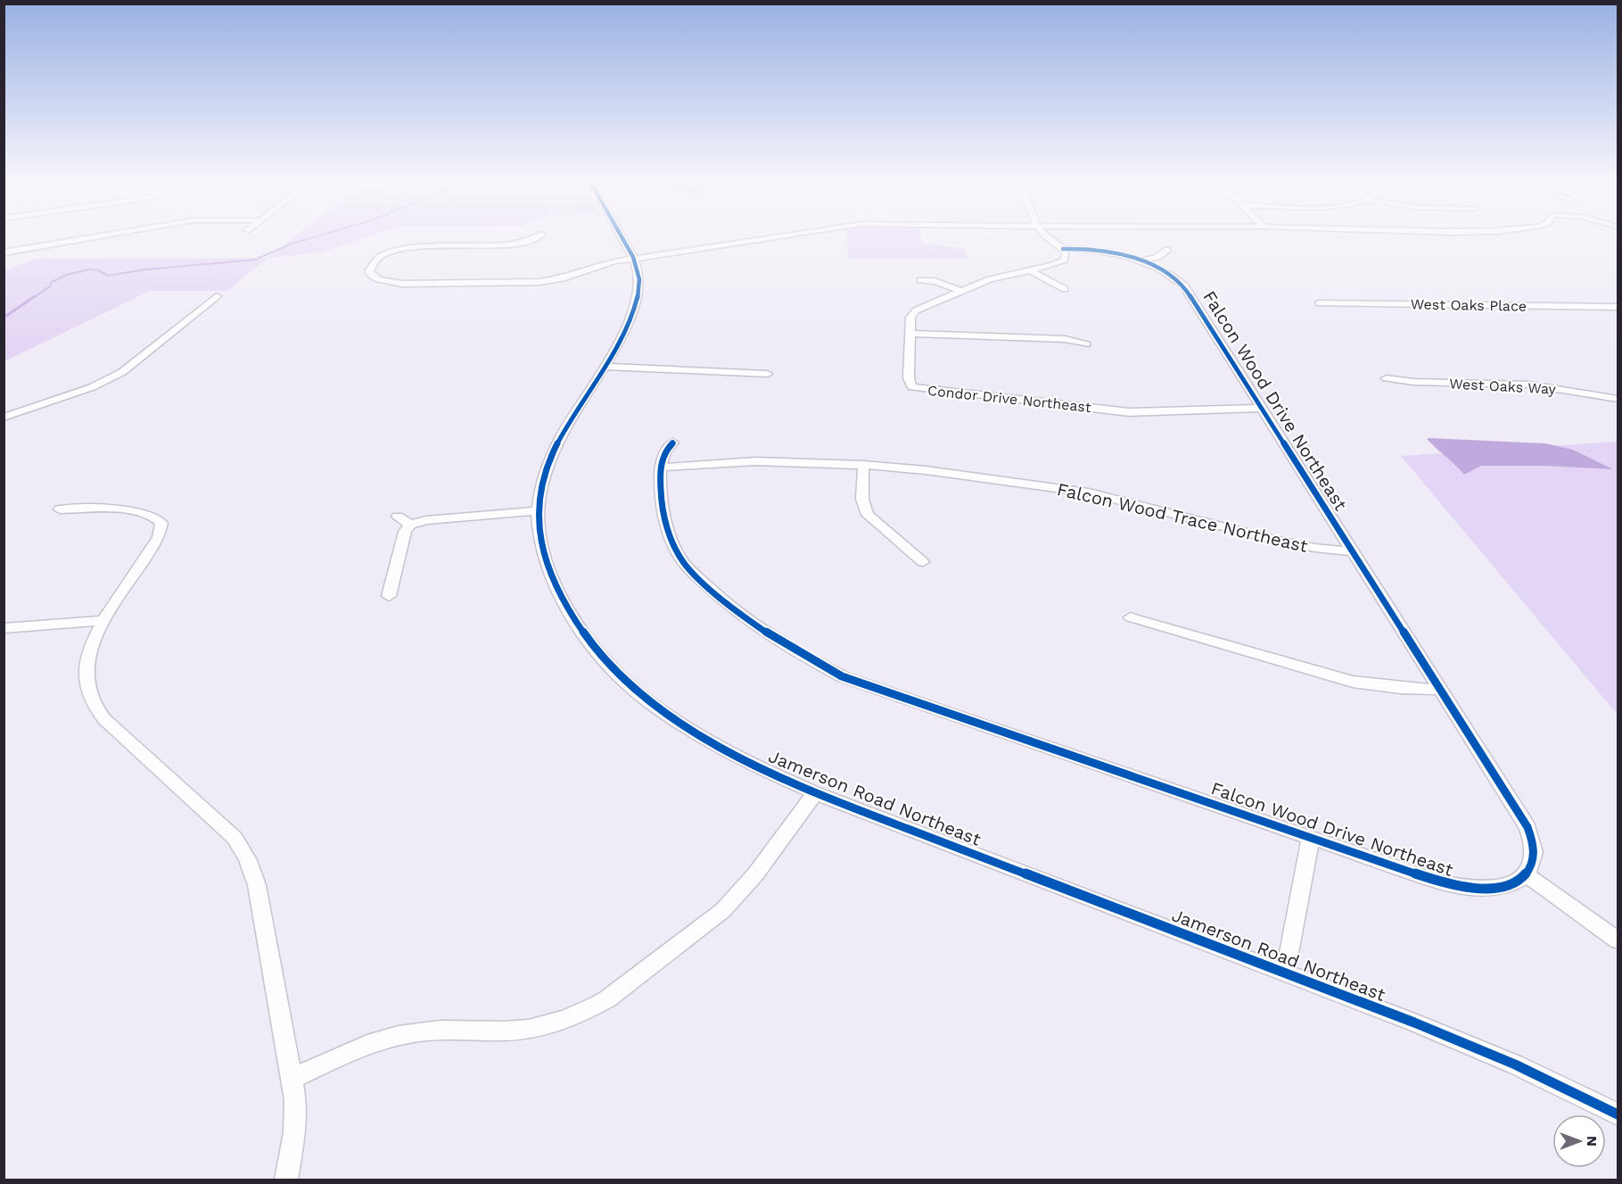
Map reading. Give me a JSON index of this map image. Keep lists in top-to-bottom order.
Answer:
{
  "streets": {
    "street": [
      "West Oaks Place",
      "West Oaks Way",
      "Condor Drive Northeast",
      "Falcon Wood Drive Northeast",
      "Falcon Wood Trace Northeast",
      "Jamerson Road Northeast"
    ]
  },
  "crossings": [
    ["Condor Drive Northeast", "Falcon Wood Drive Northeast"],
    ["Falcon Wood Drive Northeast", "Falcon Wood Trace Northeast"]
  ],
  "north": "right"
}
